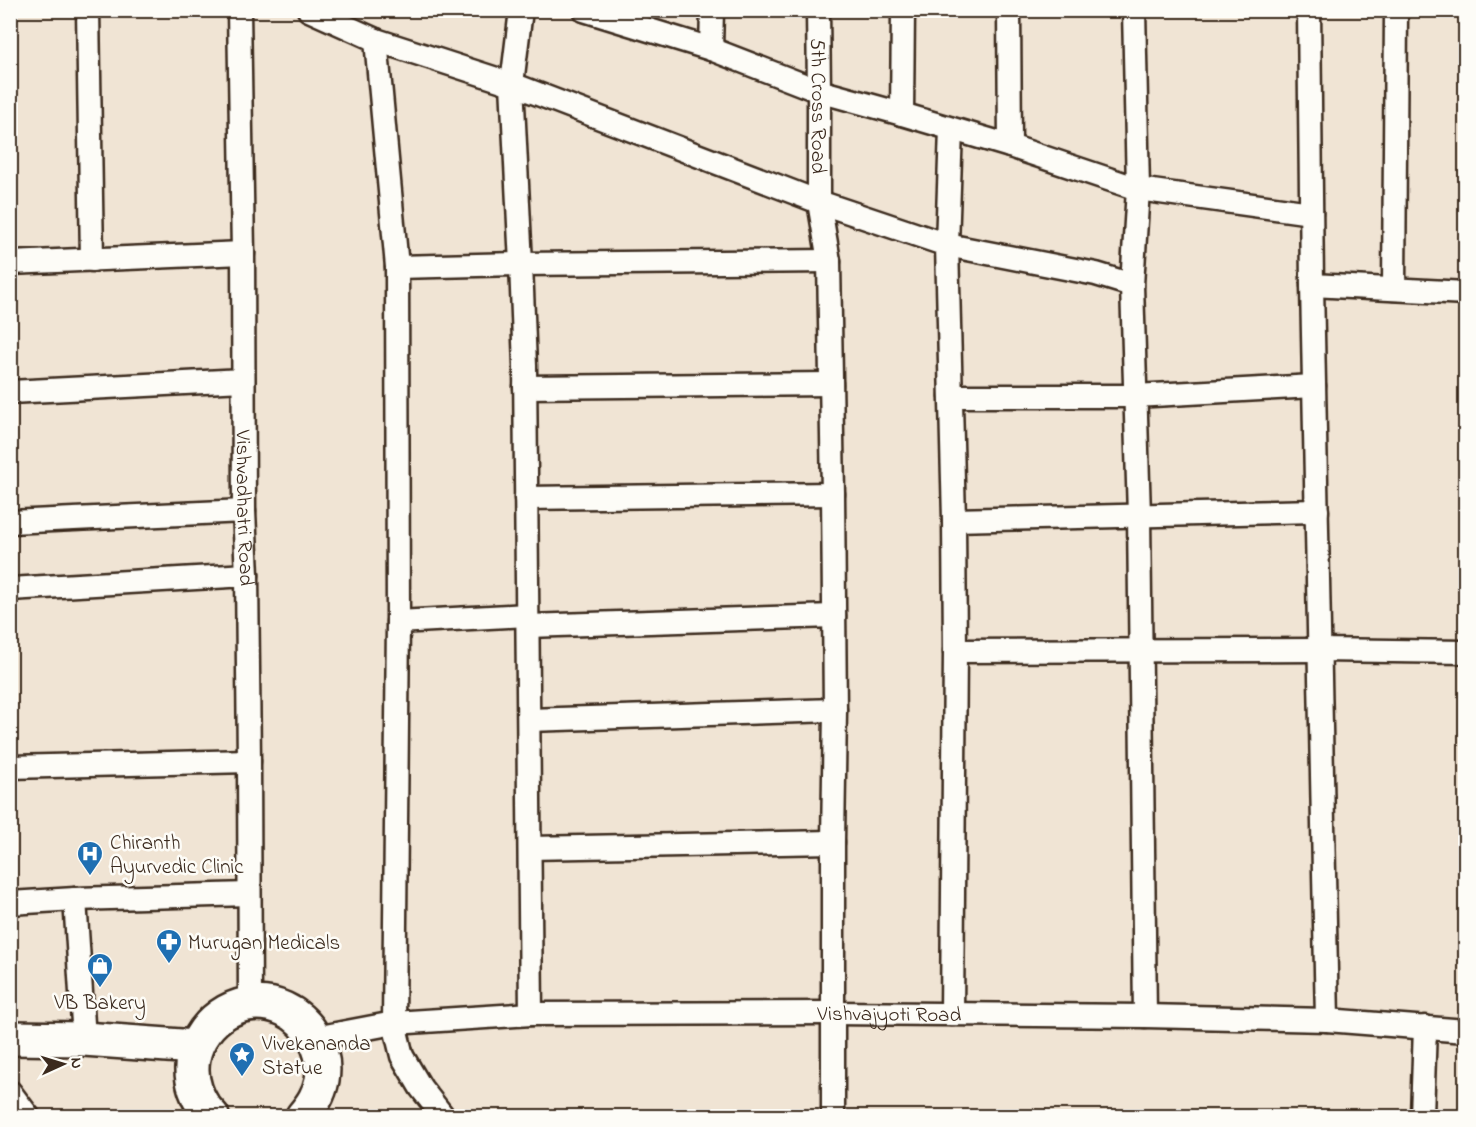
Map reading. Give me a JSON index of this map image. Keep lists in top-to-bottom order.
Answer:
{
  "streets": {
    "street": ["5th Cross Road", "Vishvadhatri Road", "Vishvajyoti Road"]
  },
  "crossings": [
    ["5th Cross Road", "Vishvajyoti Road"]
  ],
  "places": {
    "hospital": ["Chiranth Ayurvedic Clinic"],
    "pharmacy": ["Murugan Medicals"],
    "shop": ["VB Bakery"],
    "place": ["Vivekananda Statue"]
  },
  "north": "right"
}
